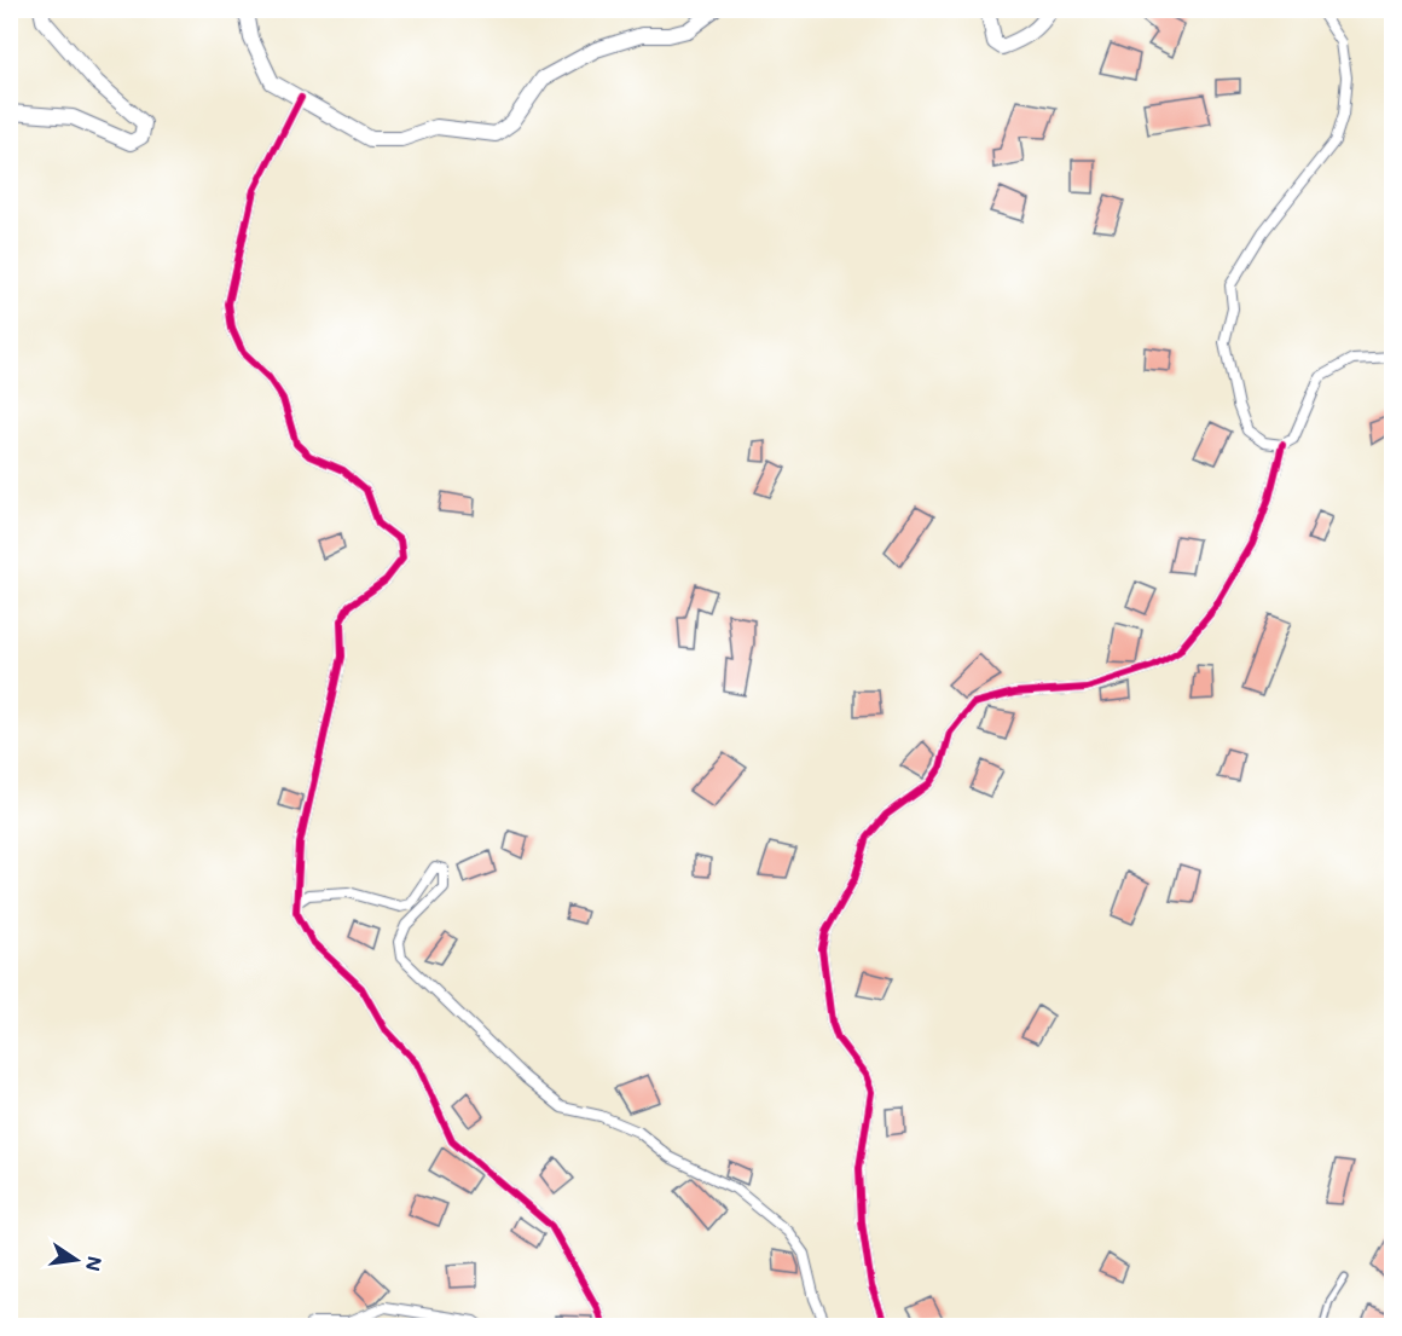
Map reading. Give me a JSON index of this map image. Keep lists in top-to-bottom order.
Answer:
{
  "north": "right"
}
